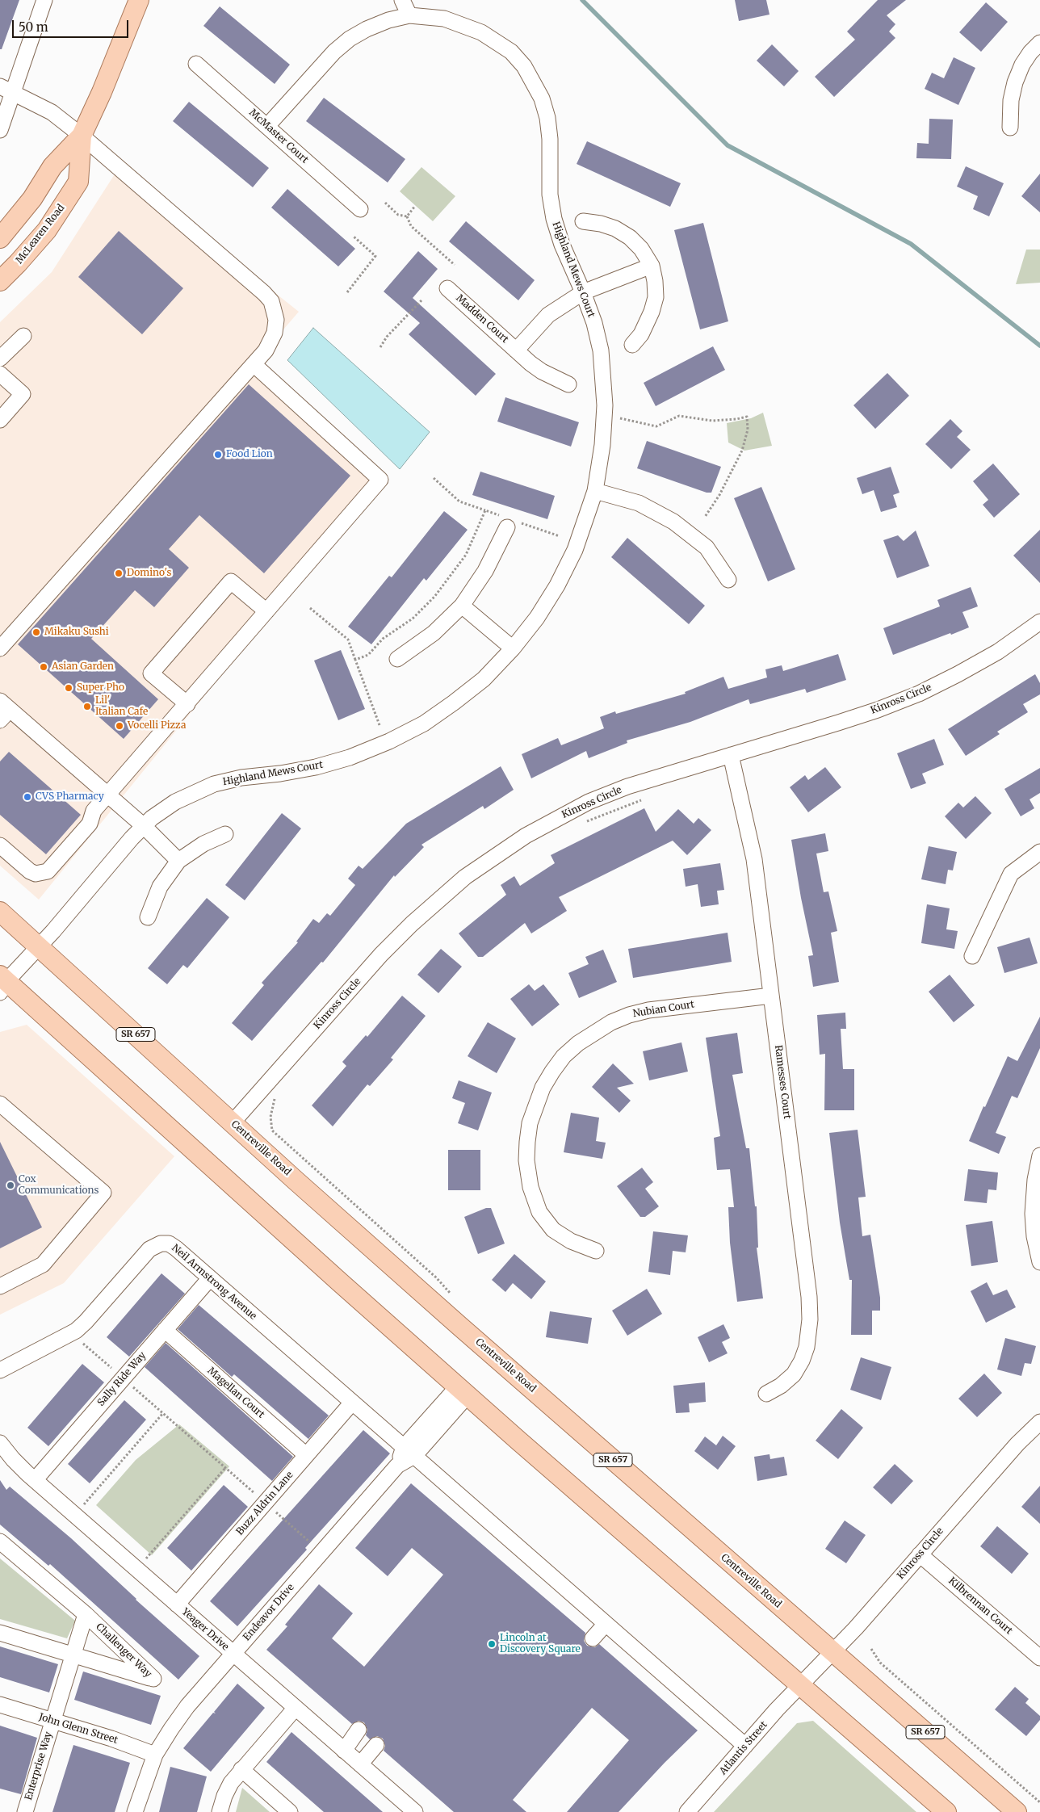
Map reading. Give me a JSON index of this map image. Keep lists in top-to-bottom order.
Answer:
{
  "streets": {
    "main road": ["McLearen Road", "SR 657", "Centreville Road"],
    "street": [
      "McMaster Court",
      "Highland Mews Court",
      "Madden Court",
      "Kinross Circle",
      "Nubian Court",
      "Ramesses Court",
      "Neil Armstrong Avenue",
      "Sally Ride Way",
      "Magellan Court",
      "Buzz Aldrin Lane",
      "Kilbrennan Court",
      "Endeavor Drive",
      "Yeager Drive",
      "Challenger Way",
      "John Glenn Street",
      "Atlantis Street",
      "Enterprise Way"
    ]
  },
  "crossings": [
    ["McMaster Court", "Highland Mews Court"],
    ["Highland Mews Court", "Madden Court"],
    ["Highland Mews Court", "Centreville Road"],
    ["Kinross Circle", "Ramesses Court"],
    ["Kinross Circle", "Centreville Road"],
    ["Kinross Circle", "Kilbrennan Court"],
    ["Kinross Circle", "Atlantis Street"],
    ["Nubian Court", "Ramesses Court"],
    ["Neil Armstrong Avenue", "Sally Ride Way"],
    ["Neil Armstrong Avenue", "Buzz Aldrin Lane"],
    ["Neil Armstrong Avenue", "Endeavor Drive"],
    ["Neil Armstrong Avenue", "Atlantis Street"],
    ["Sally Ride Way", "Magellan Court"],
    ["Sally Ride Way", "Yeager Drive"],
    ["Magellan Court", "Buzz Aldrin Lane"],
    ["Buzz Aldrin Lane", "Yeager Drive"],
    ["Endeavor Drive", "Yeager Drive"],
    ["Endeavor Drive", "John Glenn Street"],
    ["Challenger Way", "John Glenn Street"],
    ["Challenger Way", "Enterprise Way"],
    ["John Glenn Street", "Enterprise Way"]
  ],
  "places": [
    "Food Lion",
    "Domino's",
    "Mikaku Sushi",
    "Asian Garden",
    "Super Pho",
    "Lil' Italian Cafe",
    "Vocelli Pizza",
    "CVS Pharmacy",
    "Cox Communications",
    "Lincoln at Discovery Square"
  ],
  "scale_bar": "50 m"
}
